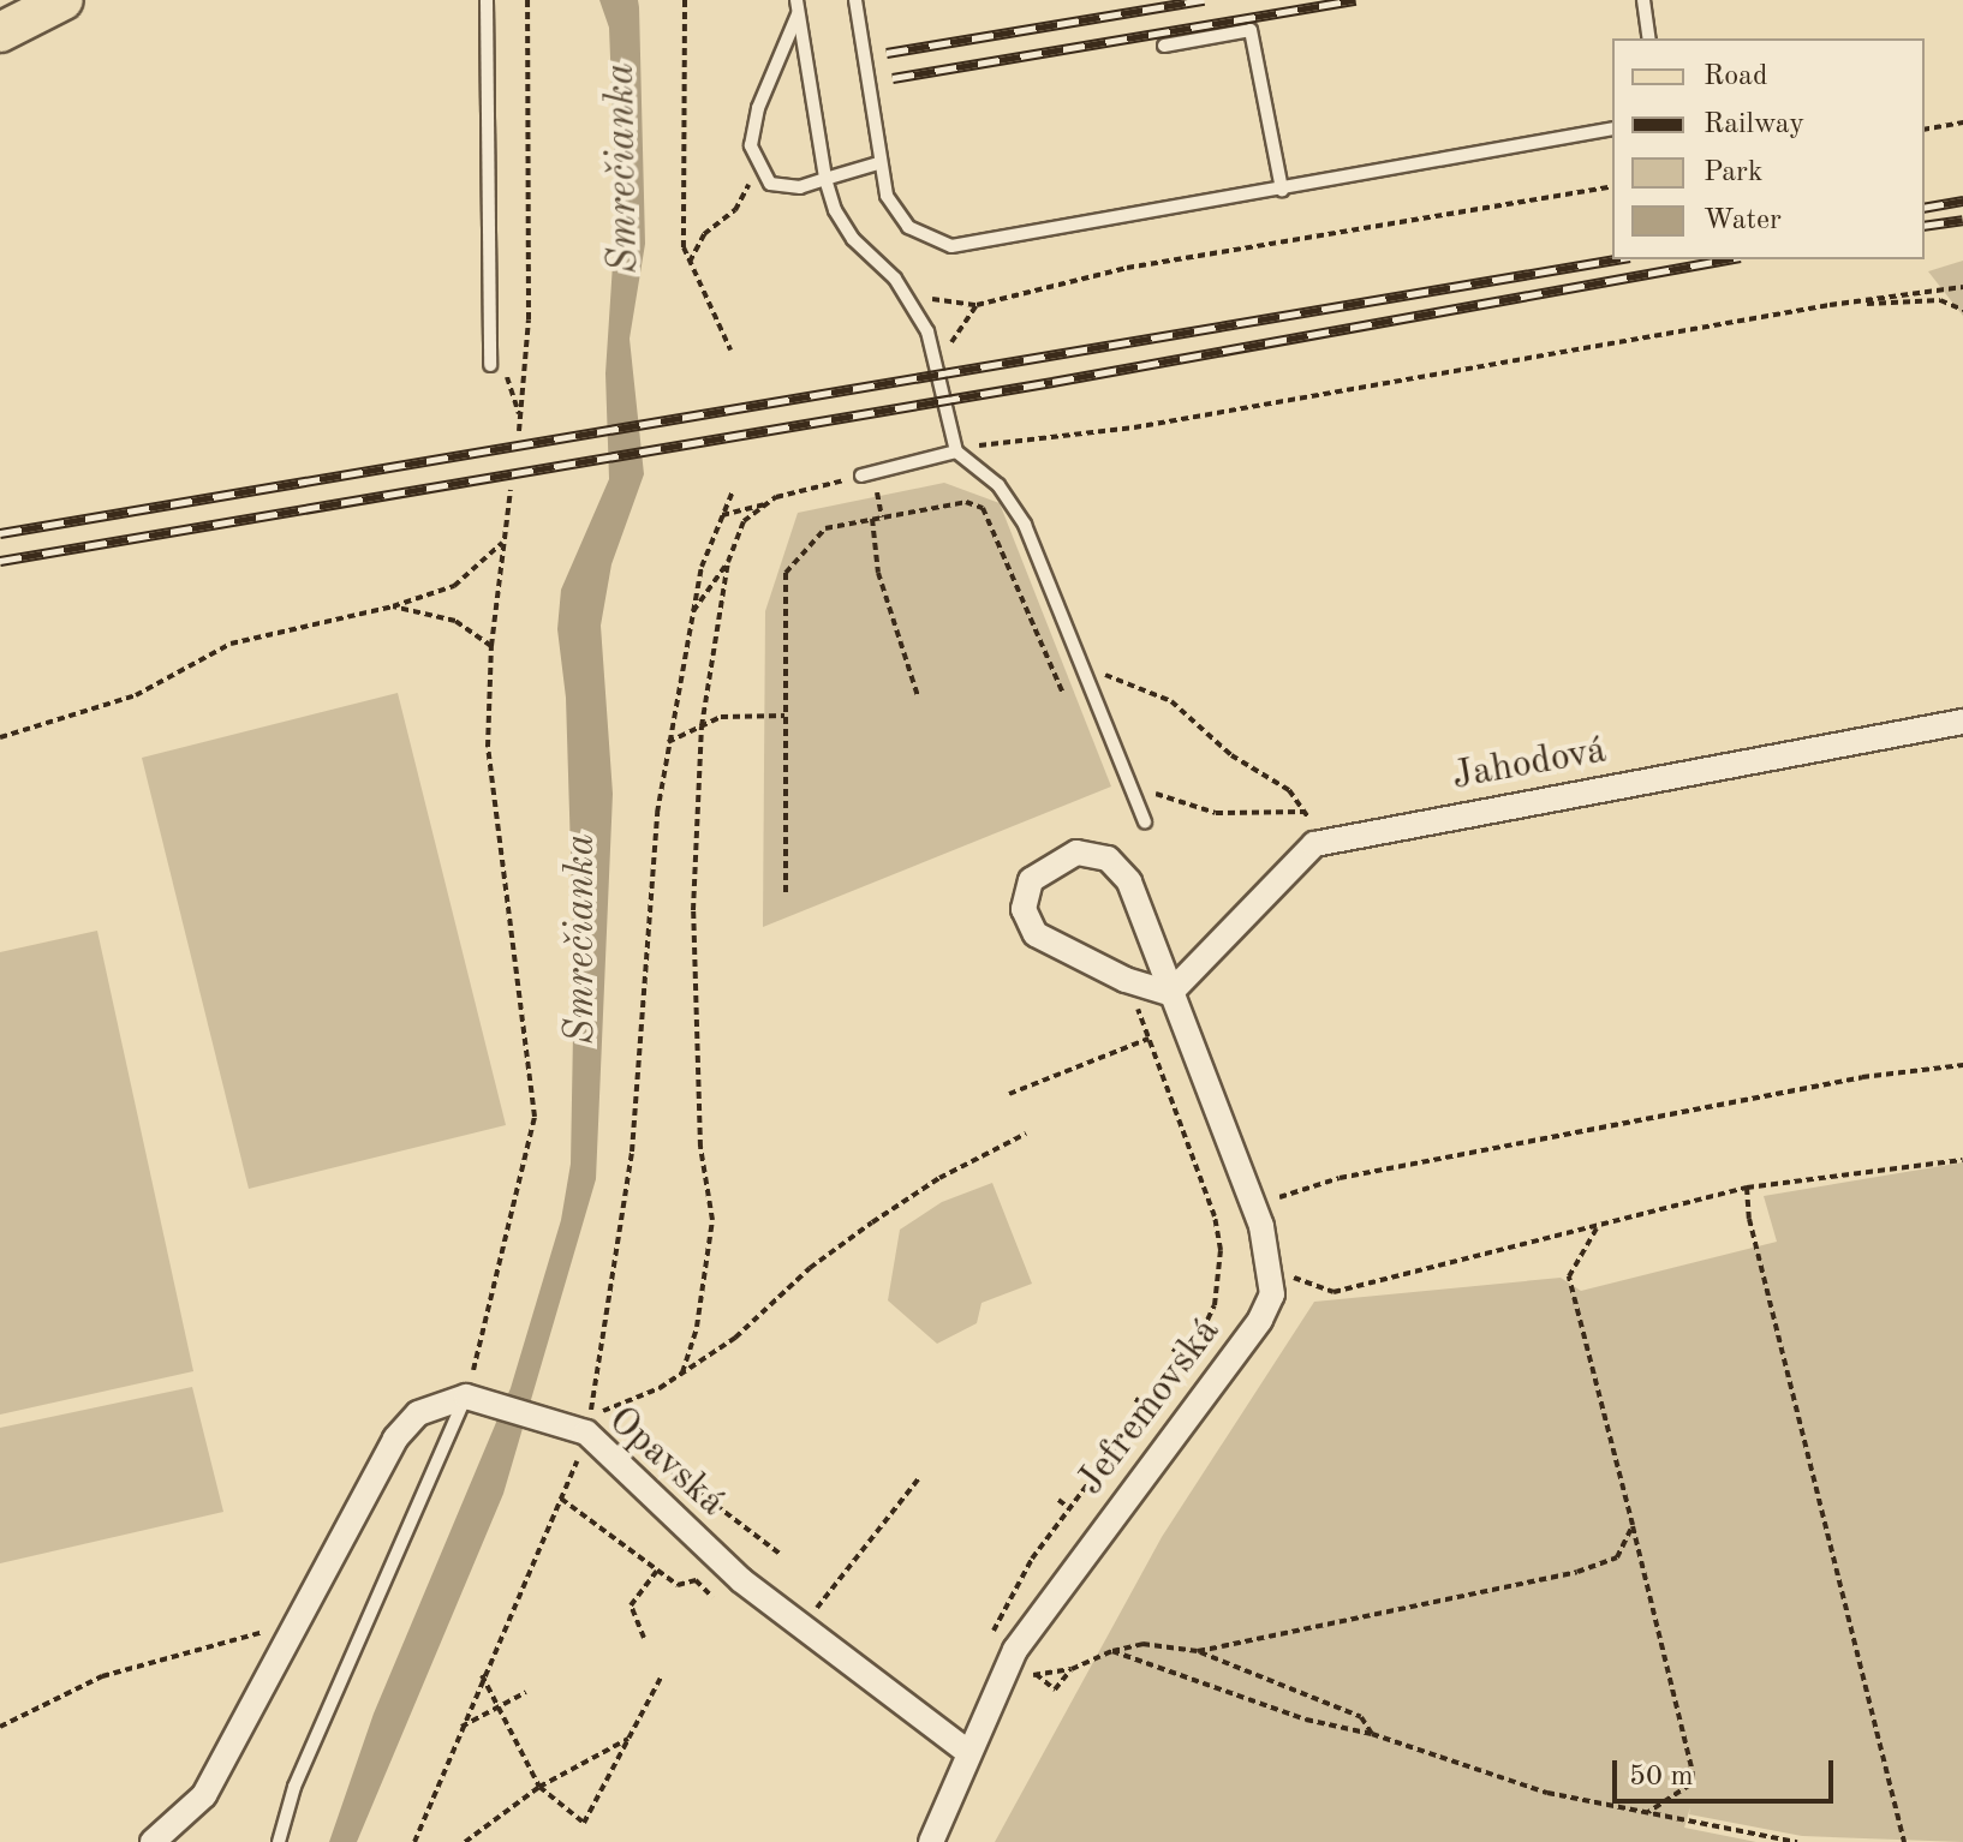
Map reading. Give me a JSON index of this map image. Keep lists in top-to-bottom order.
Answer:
{
  "streets": {
    "street": ["Jahodová", "Jefremovská", "Opavská"]
  },
  "crossings": [
    ["Jefremovská", "Opavská"]
  ],
  "water": ["Smrečianka"],
  "legend": [
    "Road",
    "Railway",
    "Park",
    "Water"
  ],
  "scale_bar": "50 m"
}
